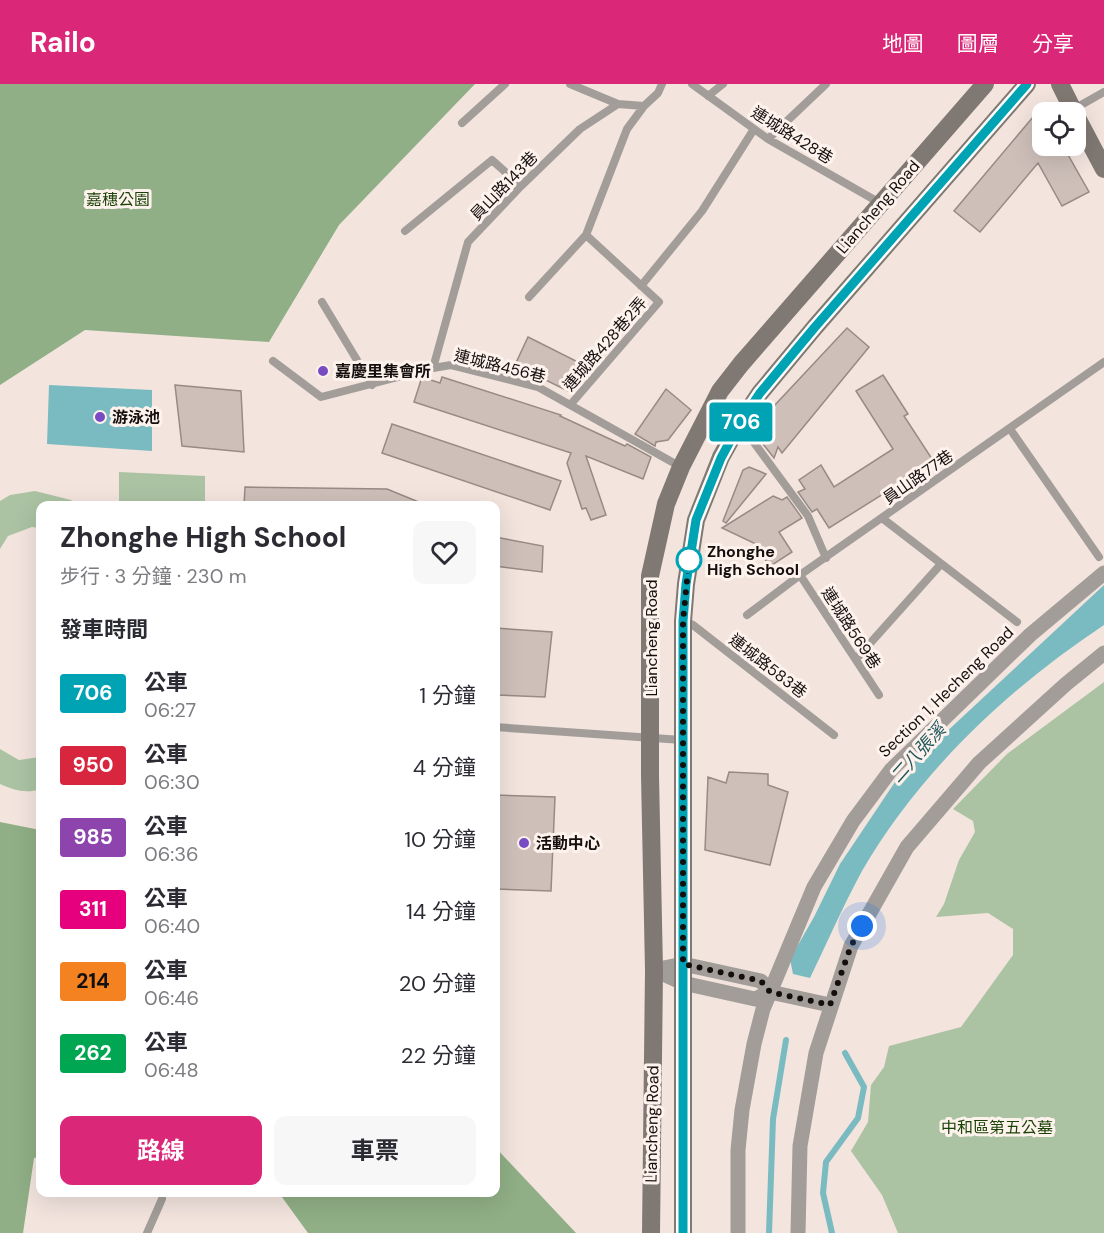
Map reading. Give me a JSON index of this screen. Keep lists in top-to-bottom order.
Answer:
{
  "streets": {
    "main road": ["Liancheng Road"],
    "street": ["Section 1, Hecheng Road"],
    "lane": [
      "連城路428巷",
      "員山路143巷",
      "連城路428巷2弄",
      "連城路456巷",
      "員山路77巷",
      "連城路569巷",
      "連城路583巷"
    ]
  },
  "crossings": [
    ["連城路428巷", "Liancheng Road"],
    ["員山路143巷", "連城路456巷"],
    ["Liancheng Road", "連城路456巷"],
    ["Liancheng Road", "連城路583巷"],
    ["連城路428巷2弄", "連城路456巷"],
    ["員山路77巷", "連城路569巷"]
  ],
  "water": ["二八張溪"],
  "parks": ["嘉穗公園", "中和區第五公墓"],
  "places": [
    "嘉慶里集會所",
    "游泳池",
    "Zhonghe High School",
    "活動中心"
  ],
  "lines": ["bus line 706"],
  "page": {
    "header": "Railo",
    "nav": ["地圖", "圖層", "分享"],
    "on_map": "706",
    "heading": [
      ["Zhonghe High School", "步行 · 3 分鐘 · 230 m"],
      "發車時間"
    ],
    "list": [
      {
        "mark": "706",
        "name": "公車",
        "note": "06:27",
        "value": "1 分鐘"
      },
      {
        "mark": "950",
        "name": "公車",
        "note": "06:30",
        "value": "4 分鐘"
      },
      {
        "mark": "985",
        "name": "公車",
        "note": "06:36",
        "value": "10 分鐘"
      },
      {
        "mark": "311",
        "name": "公車",
        "note": "06:40",
        "value": "14 分鐘"
      },
      {
        "mark": "214",
        "name": "公車",
        "note": "06:46",
        "value": "20 分鐘"
      },
      {
        "mark": "262",
        "name": "公車",
        "note": "06:48",
        "value": "22 分鐘"
      }
    ],
    "buttons": ["路線", "車票"]
  }
}
